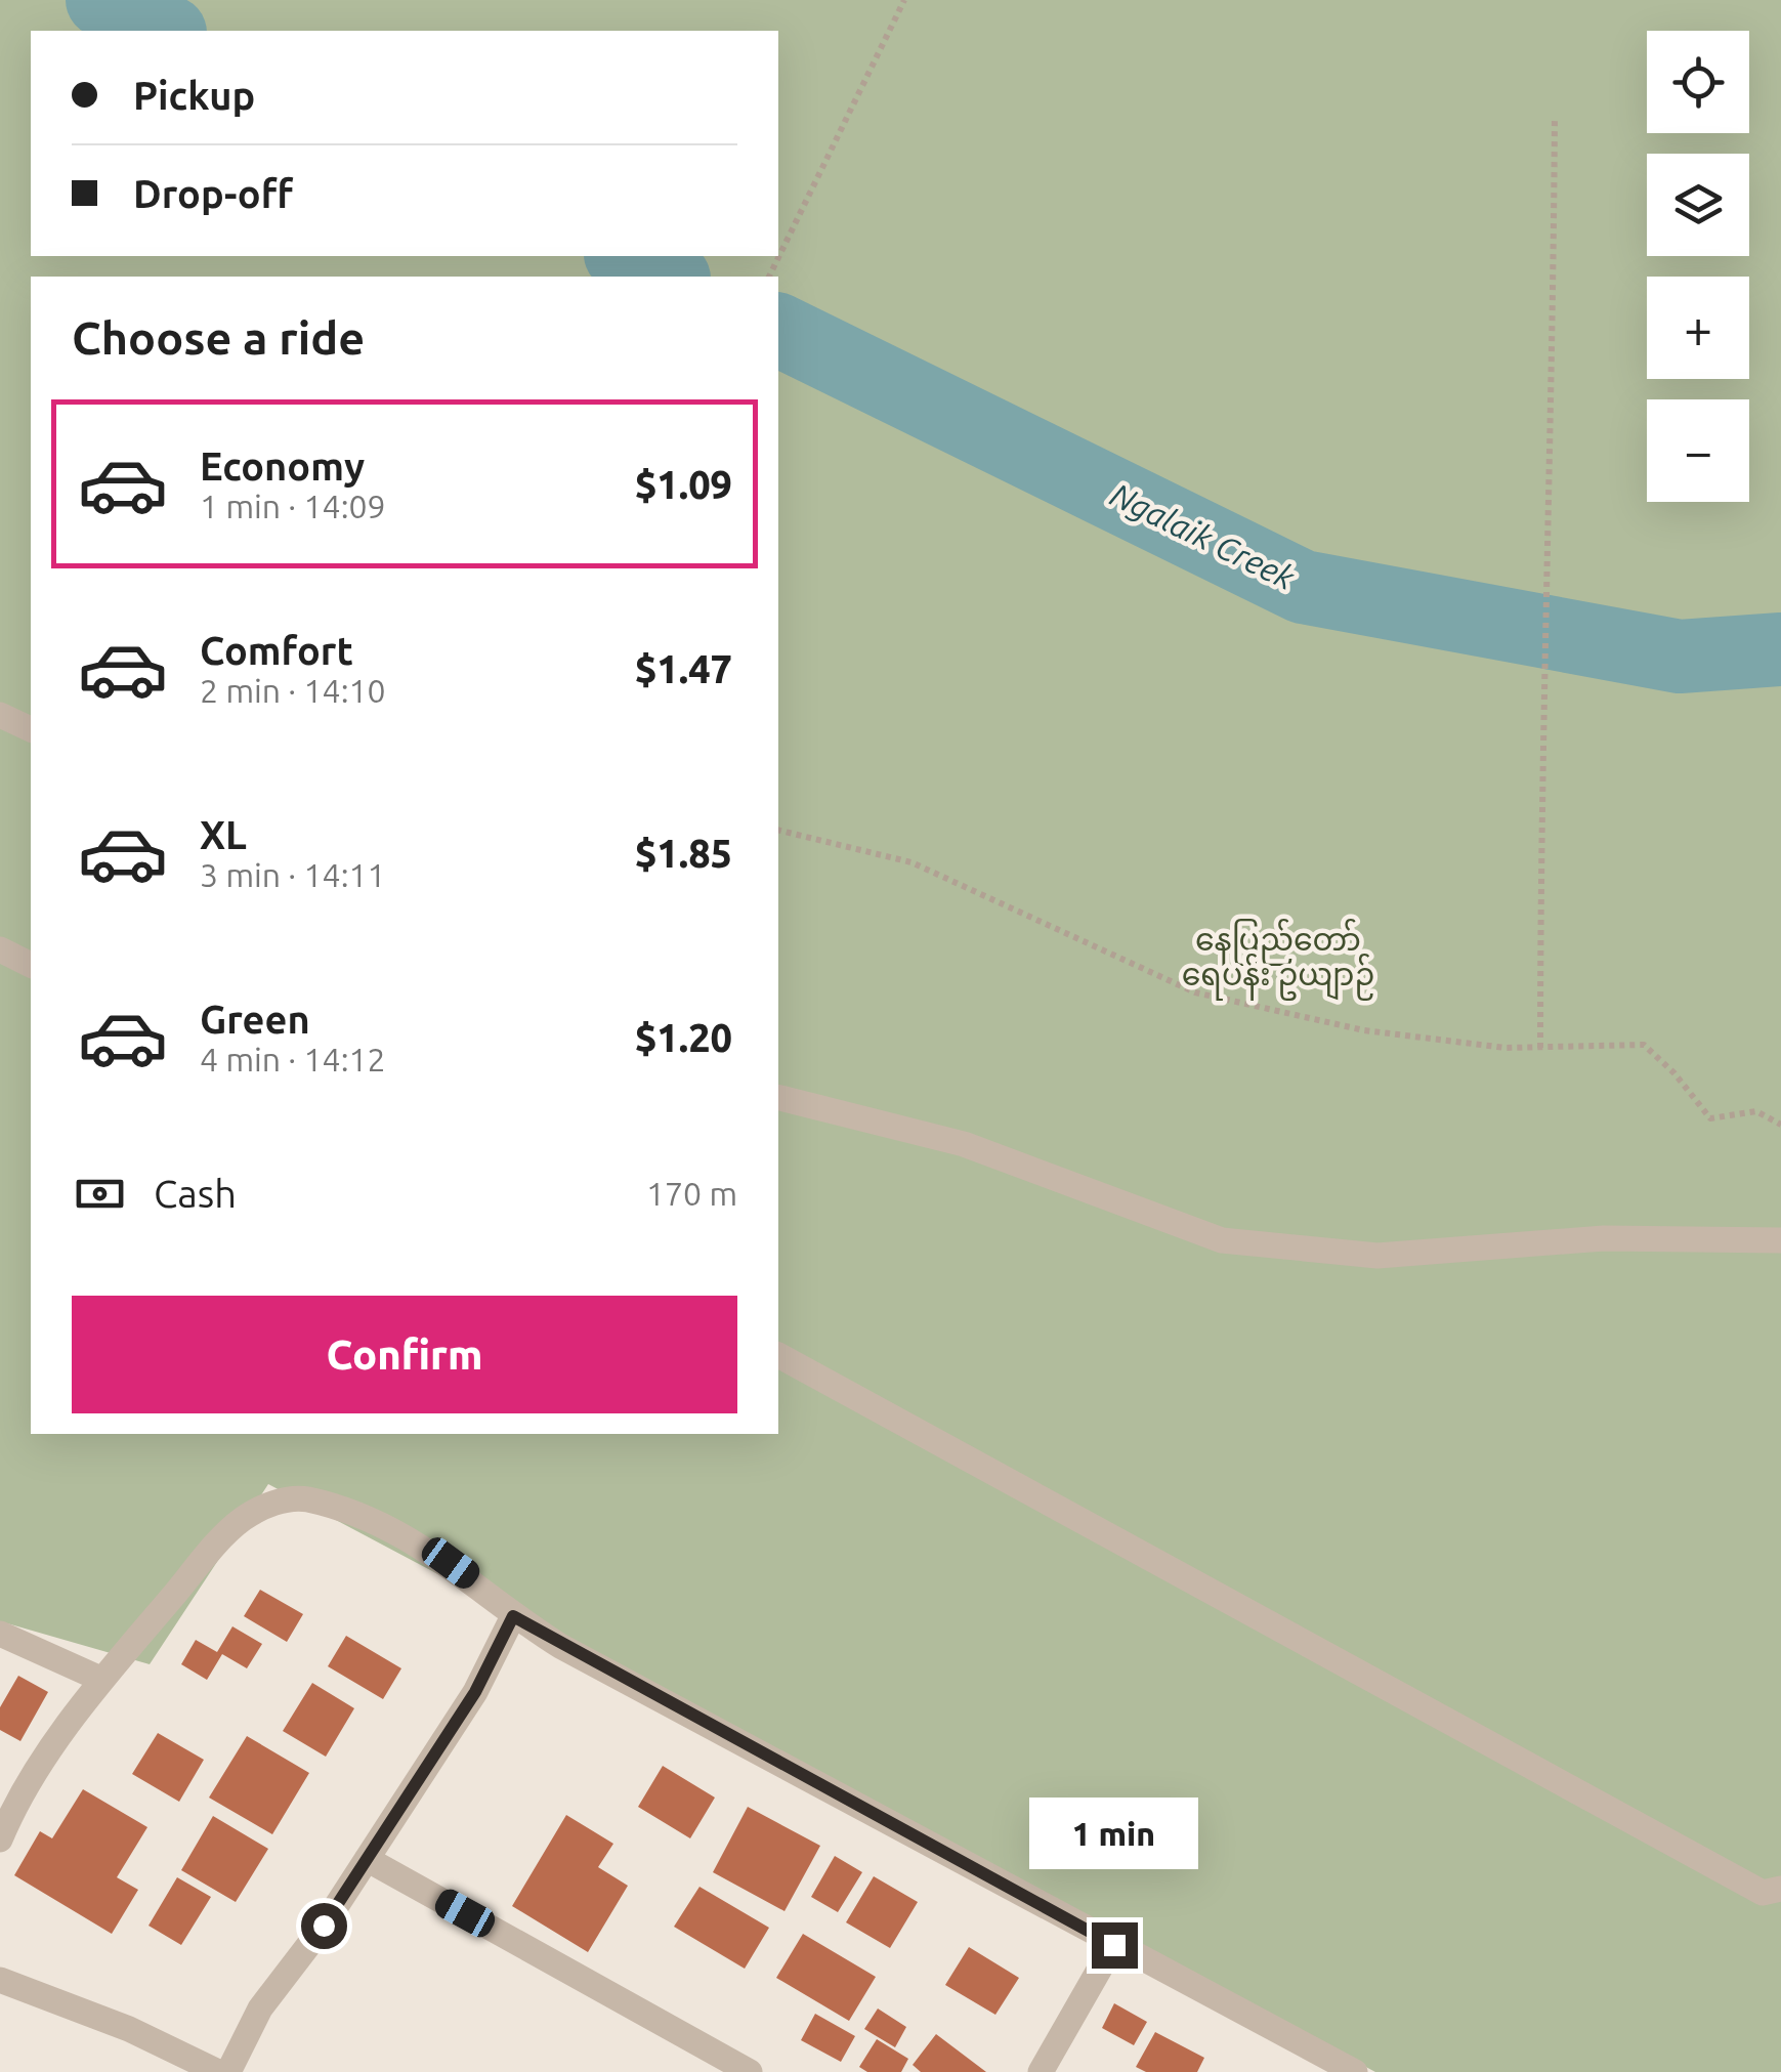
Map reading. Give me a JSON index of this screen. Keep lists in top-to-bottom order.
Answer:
{
  "water": ["Ngalaik Creek"],
  "parks": ["နေပြည်တော် ရေပန်း ဥယျာဉ်"],
  "page": {
    "map_buttons": ["+", "−"],
    "banner": ["Pickup", "Drop-off"],
    "heading": "Choose a ride",
    "list": [
      {
        "name": "Economy",
        "note": "1 min · 14:09",
        "value": "$1.09"
      },
      {
        "name": "Comfort",
        "note": "2 min · 14:10",
        "value": "$1.47"
      },
      {
        "name": "XL",
        "note": "3 min · 14:11",
        "value": "$1.85"
      },
      {
        "name": "Green",
        "note": "4 min · 14:12",
        "value": "$1.20"
      }
    ],
    "pay": ["Cash", "170 m"],
    "buttons": "Confirm",
    "bubble": "1 min"
  }
}
